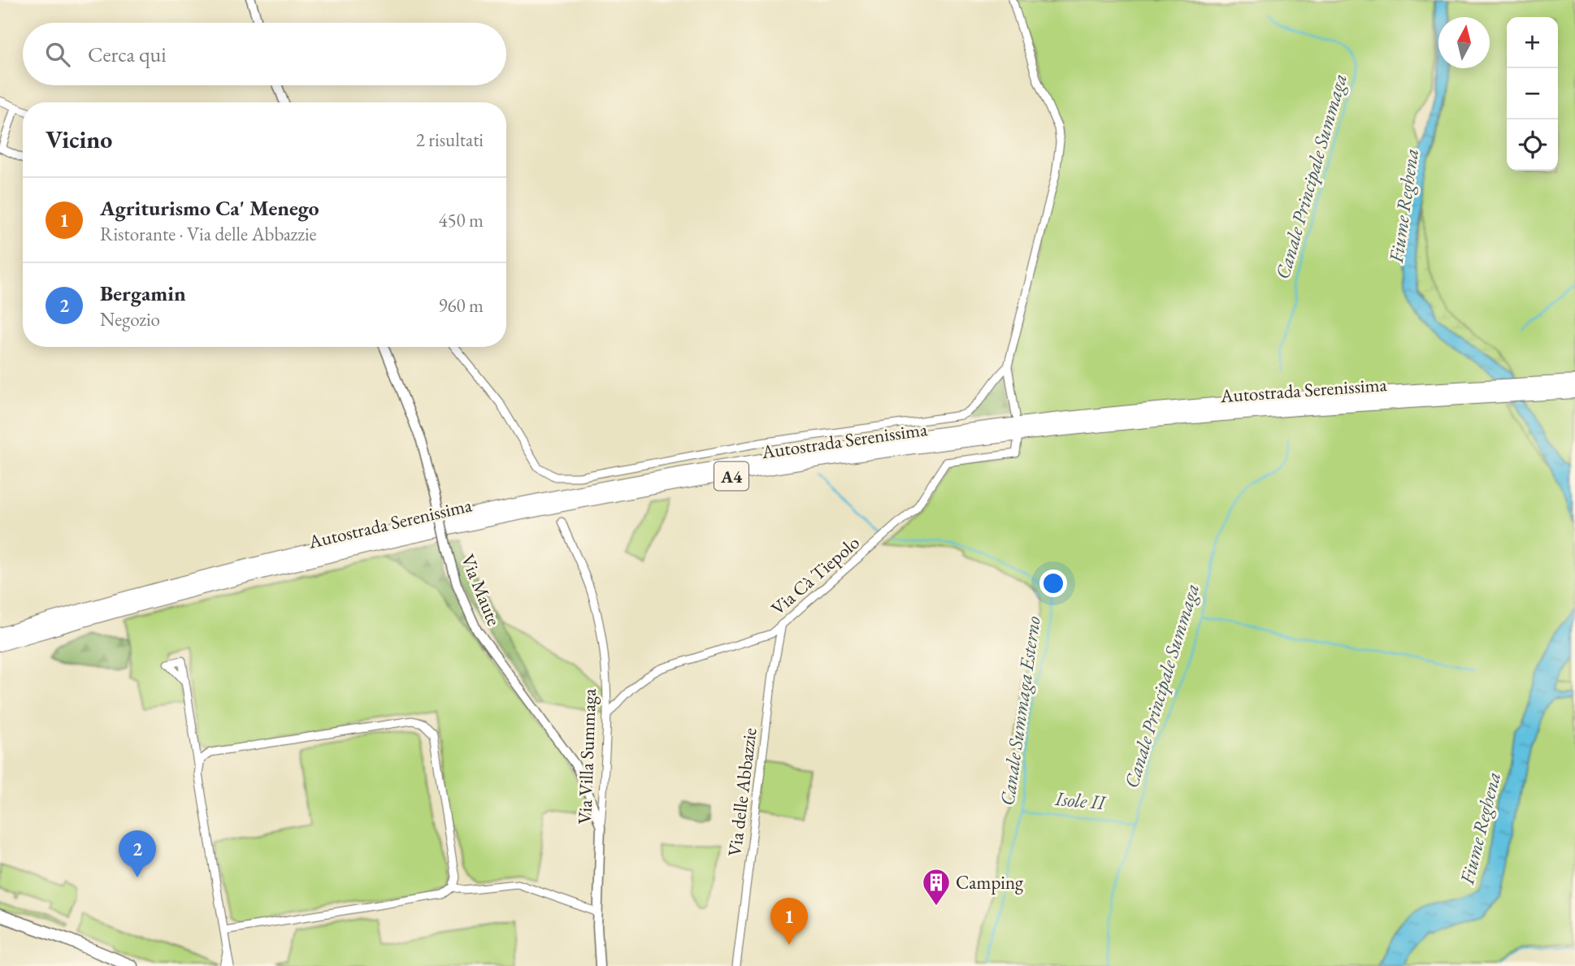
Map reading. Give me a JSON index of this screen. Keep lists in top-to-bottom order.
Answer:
{
  "streets": {
    "highway": ["Autostrada Serenissima", "A4"],
    "street": [
      "Via Cà Tiepolo",
      "Via Maute",
      "Via Villa Summaga",
      "Via delle Abbazzie"
    ]
  },
  "crossings": [
    ["Via Cà Tiepolo", "Via Villa Summaga"],
    ["Via Cà Tiepolo", "Via delle Abbazzie"],
    ["Via Maute", "Via Villa Summaga"]
  ],
  "water": [
    "Canale Principale Summaga",
    "Fiume Reghena",
    "Canale Summaga Esterno",
    "Isole II"
  ],
  "places": {
    "building": ["Camping"]
  },
  "north": "top",
  "page": {
    "map_buttons": ["+", "−"],
    "search": "Cerca qui",
    "heading": ["Vicino", "2 risultati"],
    "list": [
      {
        "mark": "1",
        "name": "Agriturismo Ca' Menego",
        "note": "Ristorante · Via delle Abbazzie",
        "value": "450 m"
      },
      {
        "mark": "2",
        "name": "Bergamin",
        "note": "Negozio",
        "value": "960 m"
      }
    ],
    "pins": ["2", "1"]
  }
}
